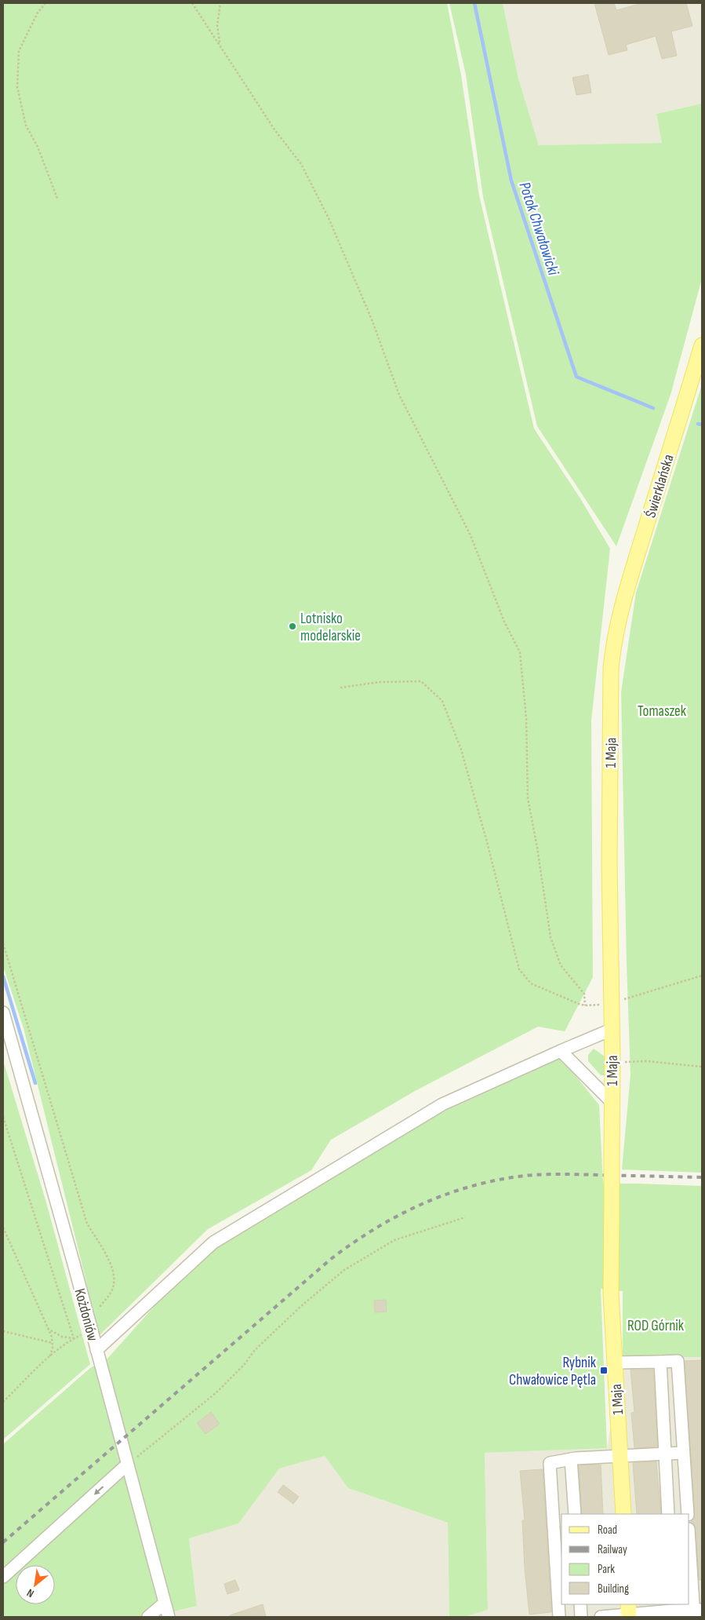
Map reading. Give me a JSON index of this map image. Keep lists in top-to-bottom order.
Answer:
{
  "streets": {
    "main road": ["Świerklańska", "1 Maja"],
    "street": ["Kożdoniów"]
  },
  "crossings": [
    ["Świerklańska", "1 Maja"]
  ],
  "water": ["Potok Chwałowicki"],
  "parks": ["Tomaszek", "ROD Górnik"],
  "places": {
    "other": ["Lotnisko modelarskie"],
    "transit": ["Rybnik Chwałowice Pętla"]
  },
  "legend": [
    "Road",
    "Railway",
    "Park",
    "Building"
  ],
  "north": "bottom left"
}
